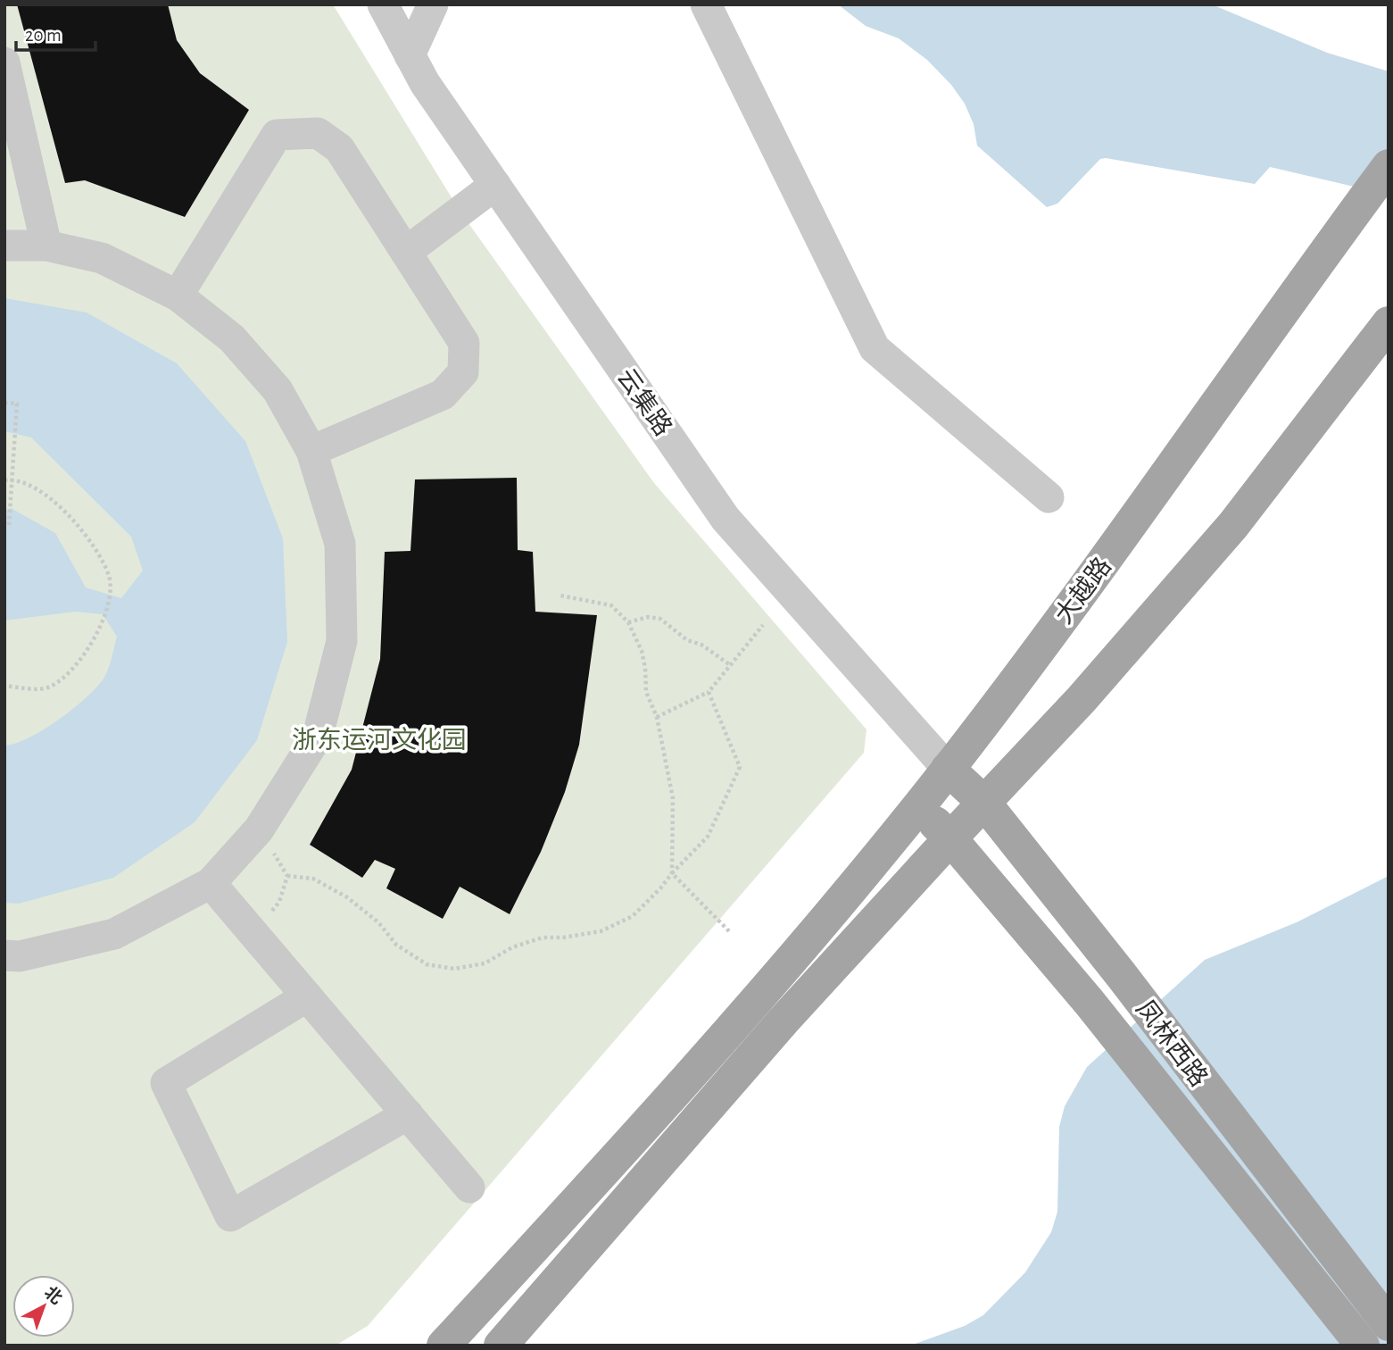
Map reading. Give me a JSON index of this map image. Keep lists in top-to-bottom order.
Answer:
{
  "streets": {
    "main road": ["大越路", "凤林西路"],
    "street": ["云集路"]
  },
  "crossings": [
    ["云集路", "大越路"],
    ["云集路", "凤林西路"],
    ["大越路", "凤林西路"]
  ],
  "parks": ["浙东运河文化园"],
  "scale_bar": "20 m",
  "north": "top right"
}
